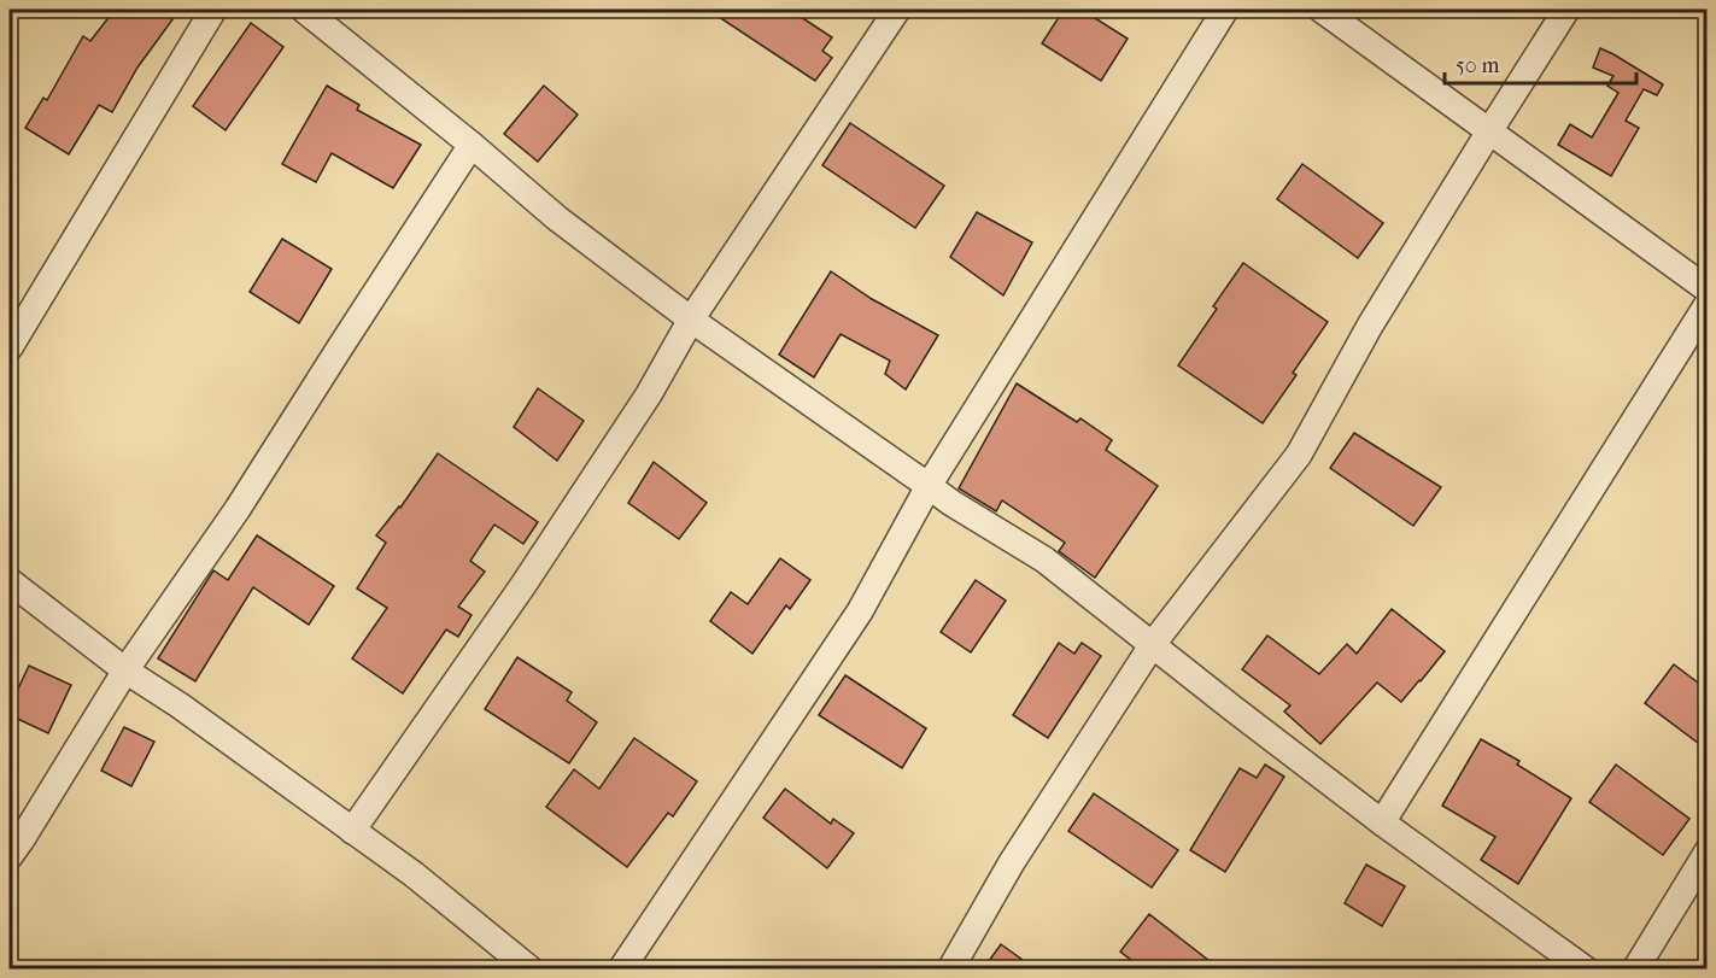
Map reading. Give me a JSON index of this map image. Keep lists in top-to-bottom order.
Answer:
{
  "scale_bar": "50 m"
}
